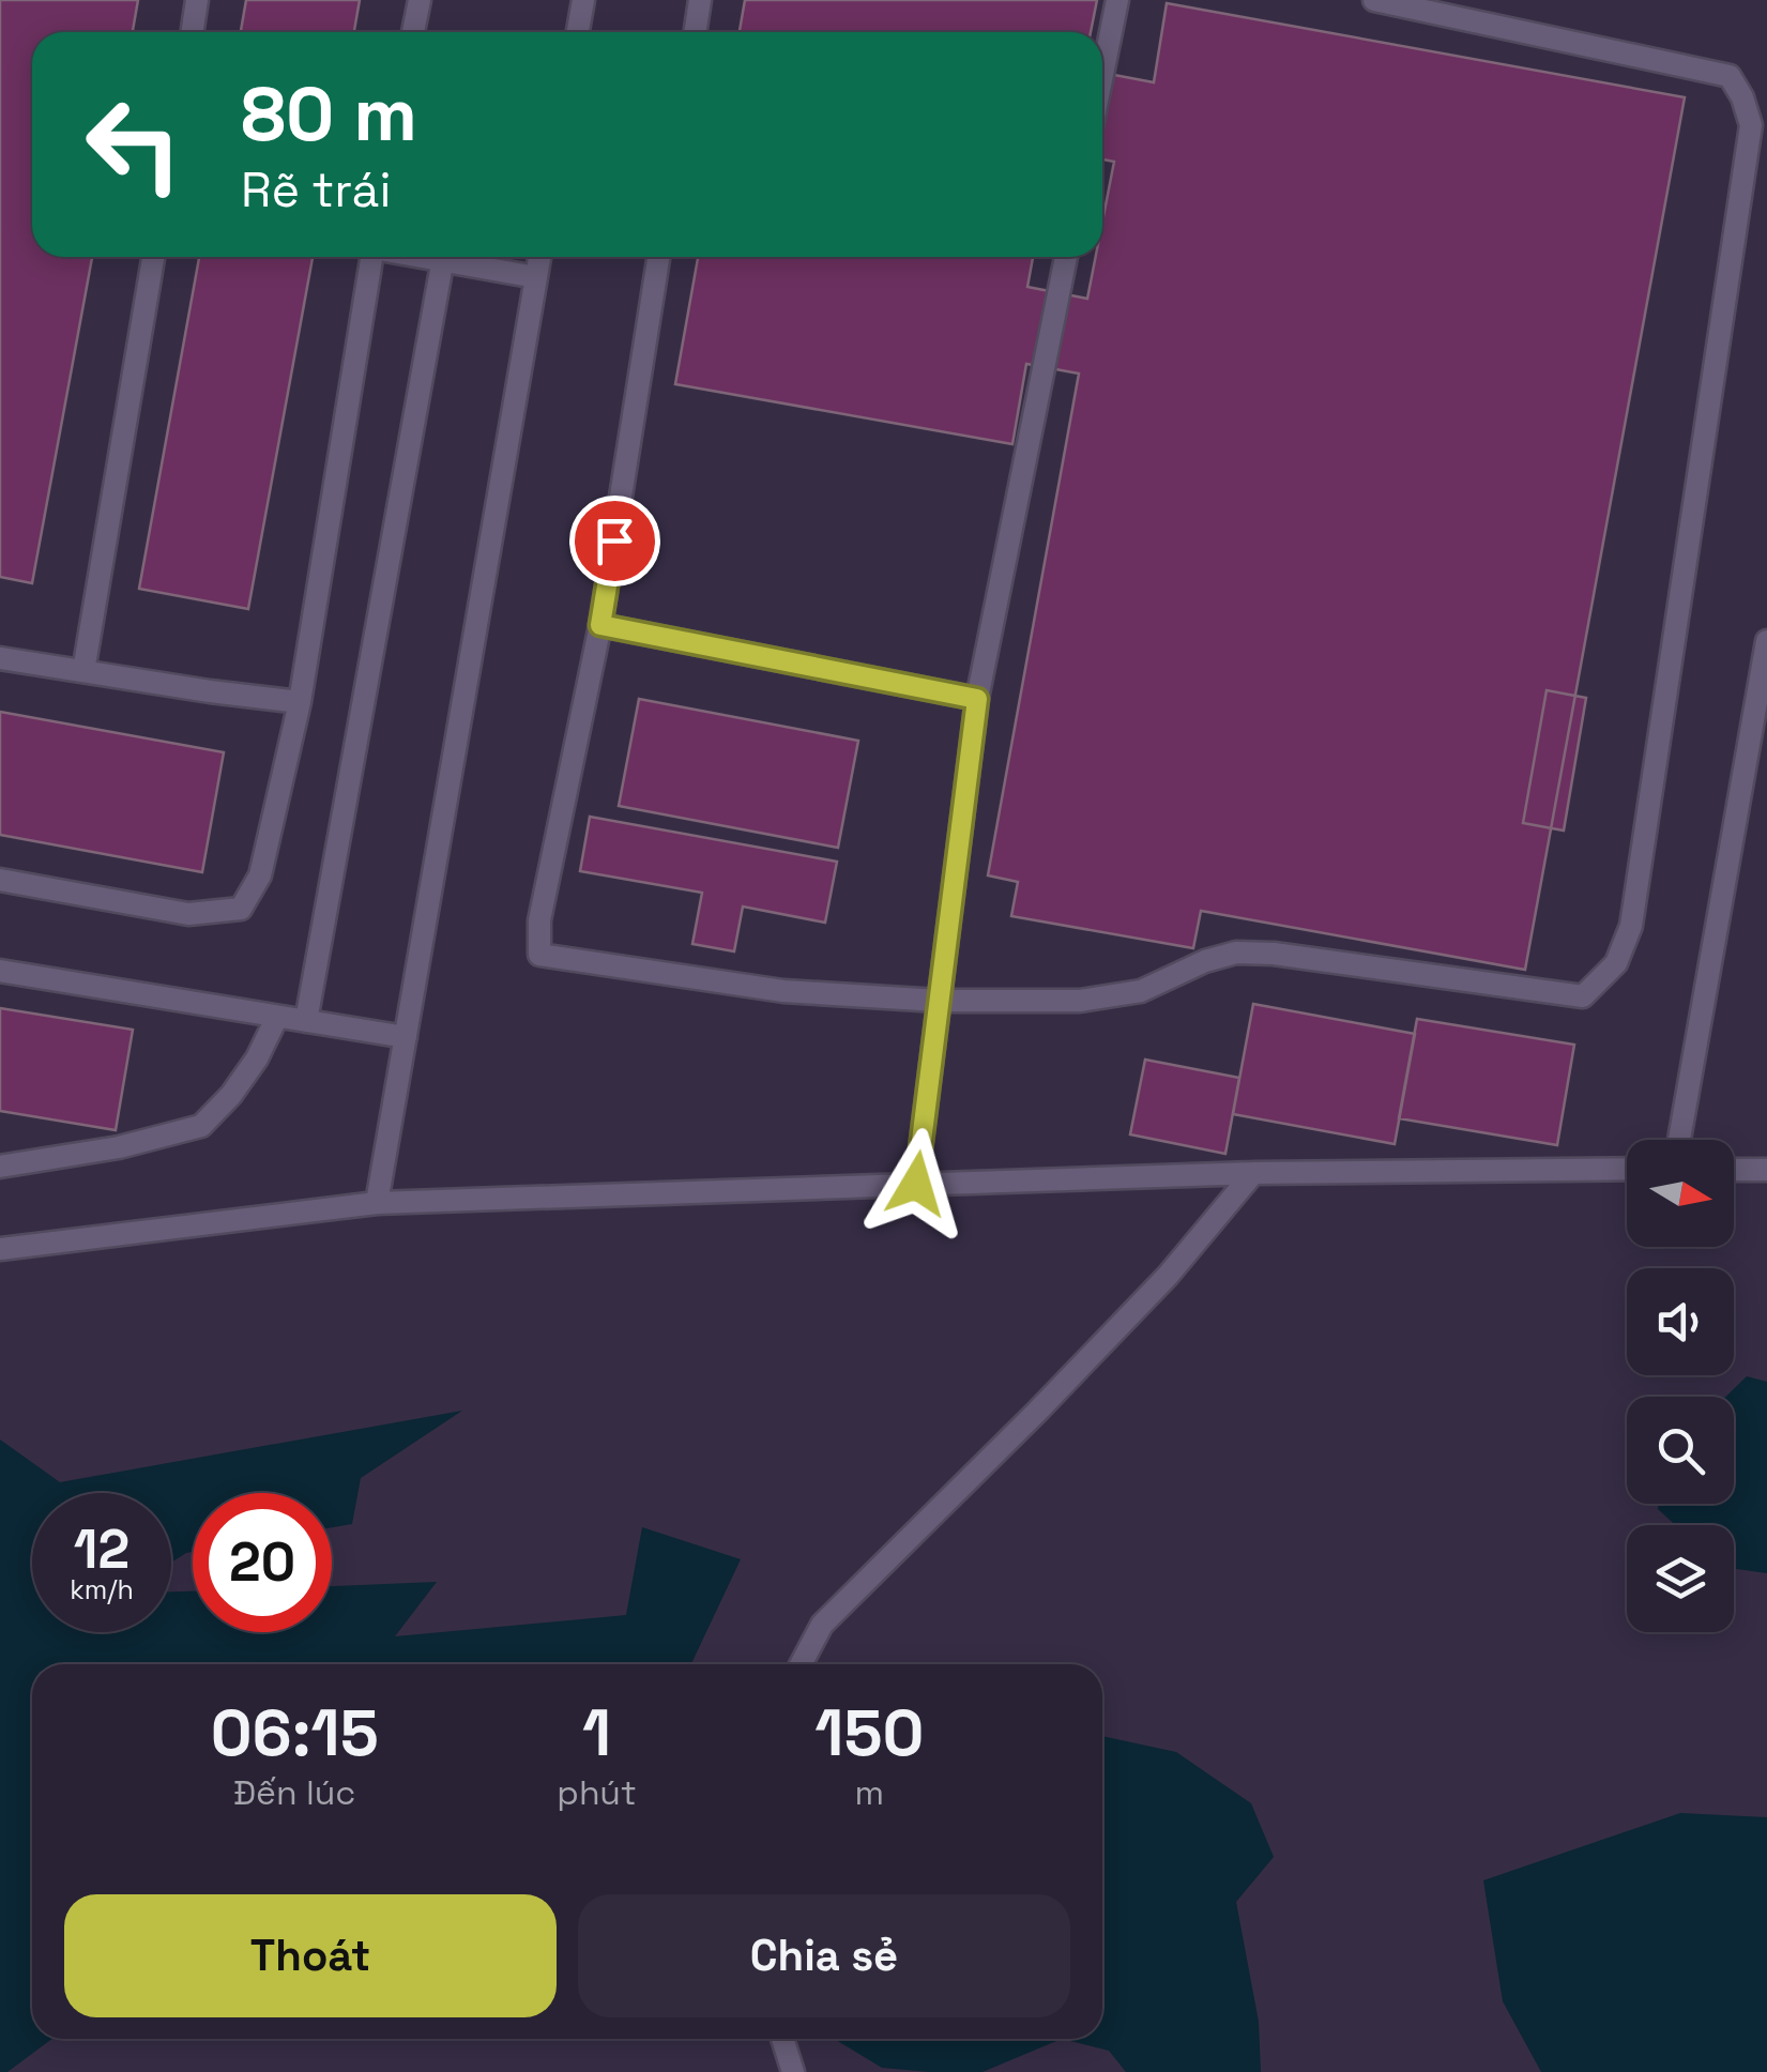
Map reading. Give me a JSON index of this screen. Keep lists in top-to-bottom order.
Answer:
{
  "north": "right",
  "page": {
    "turn": ["80 m", "Rẽ trái"],
    "speed": "12 km/h",
    "limit": "20",
    "eta": [
      "06:15",
      "Đến lúc",
      "1",
      "phút",
      "150",
      "m"
    ],
    "buttons": ["Thoát", "Chia sẻ"]
  }
}
